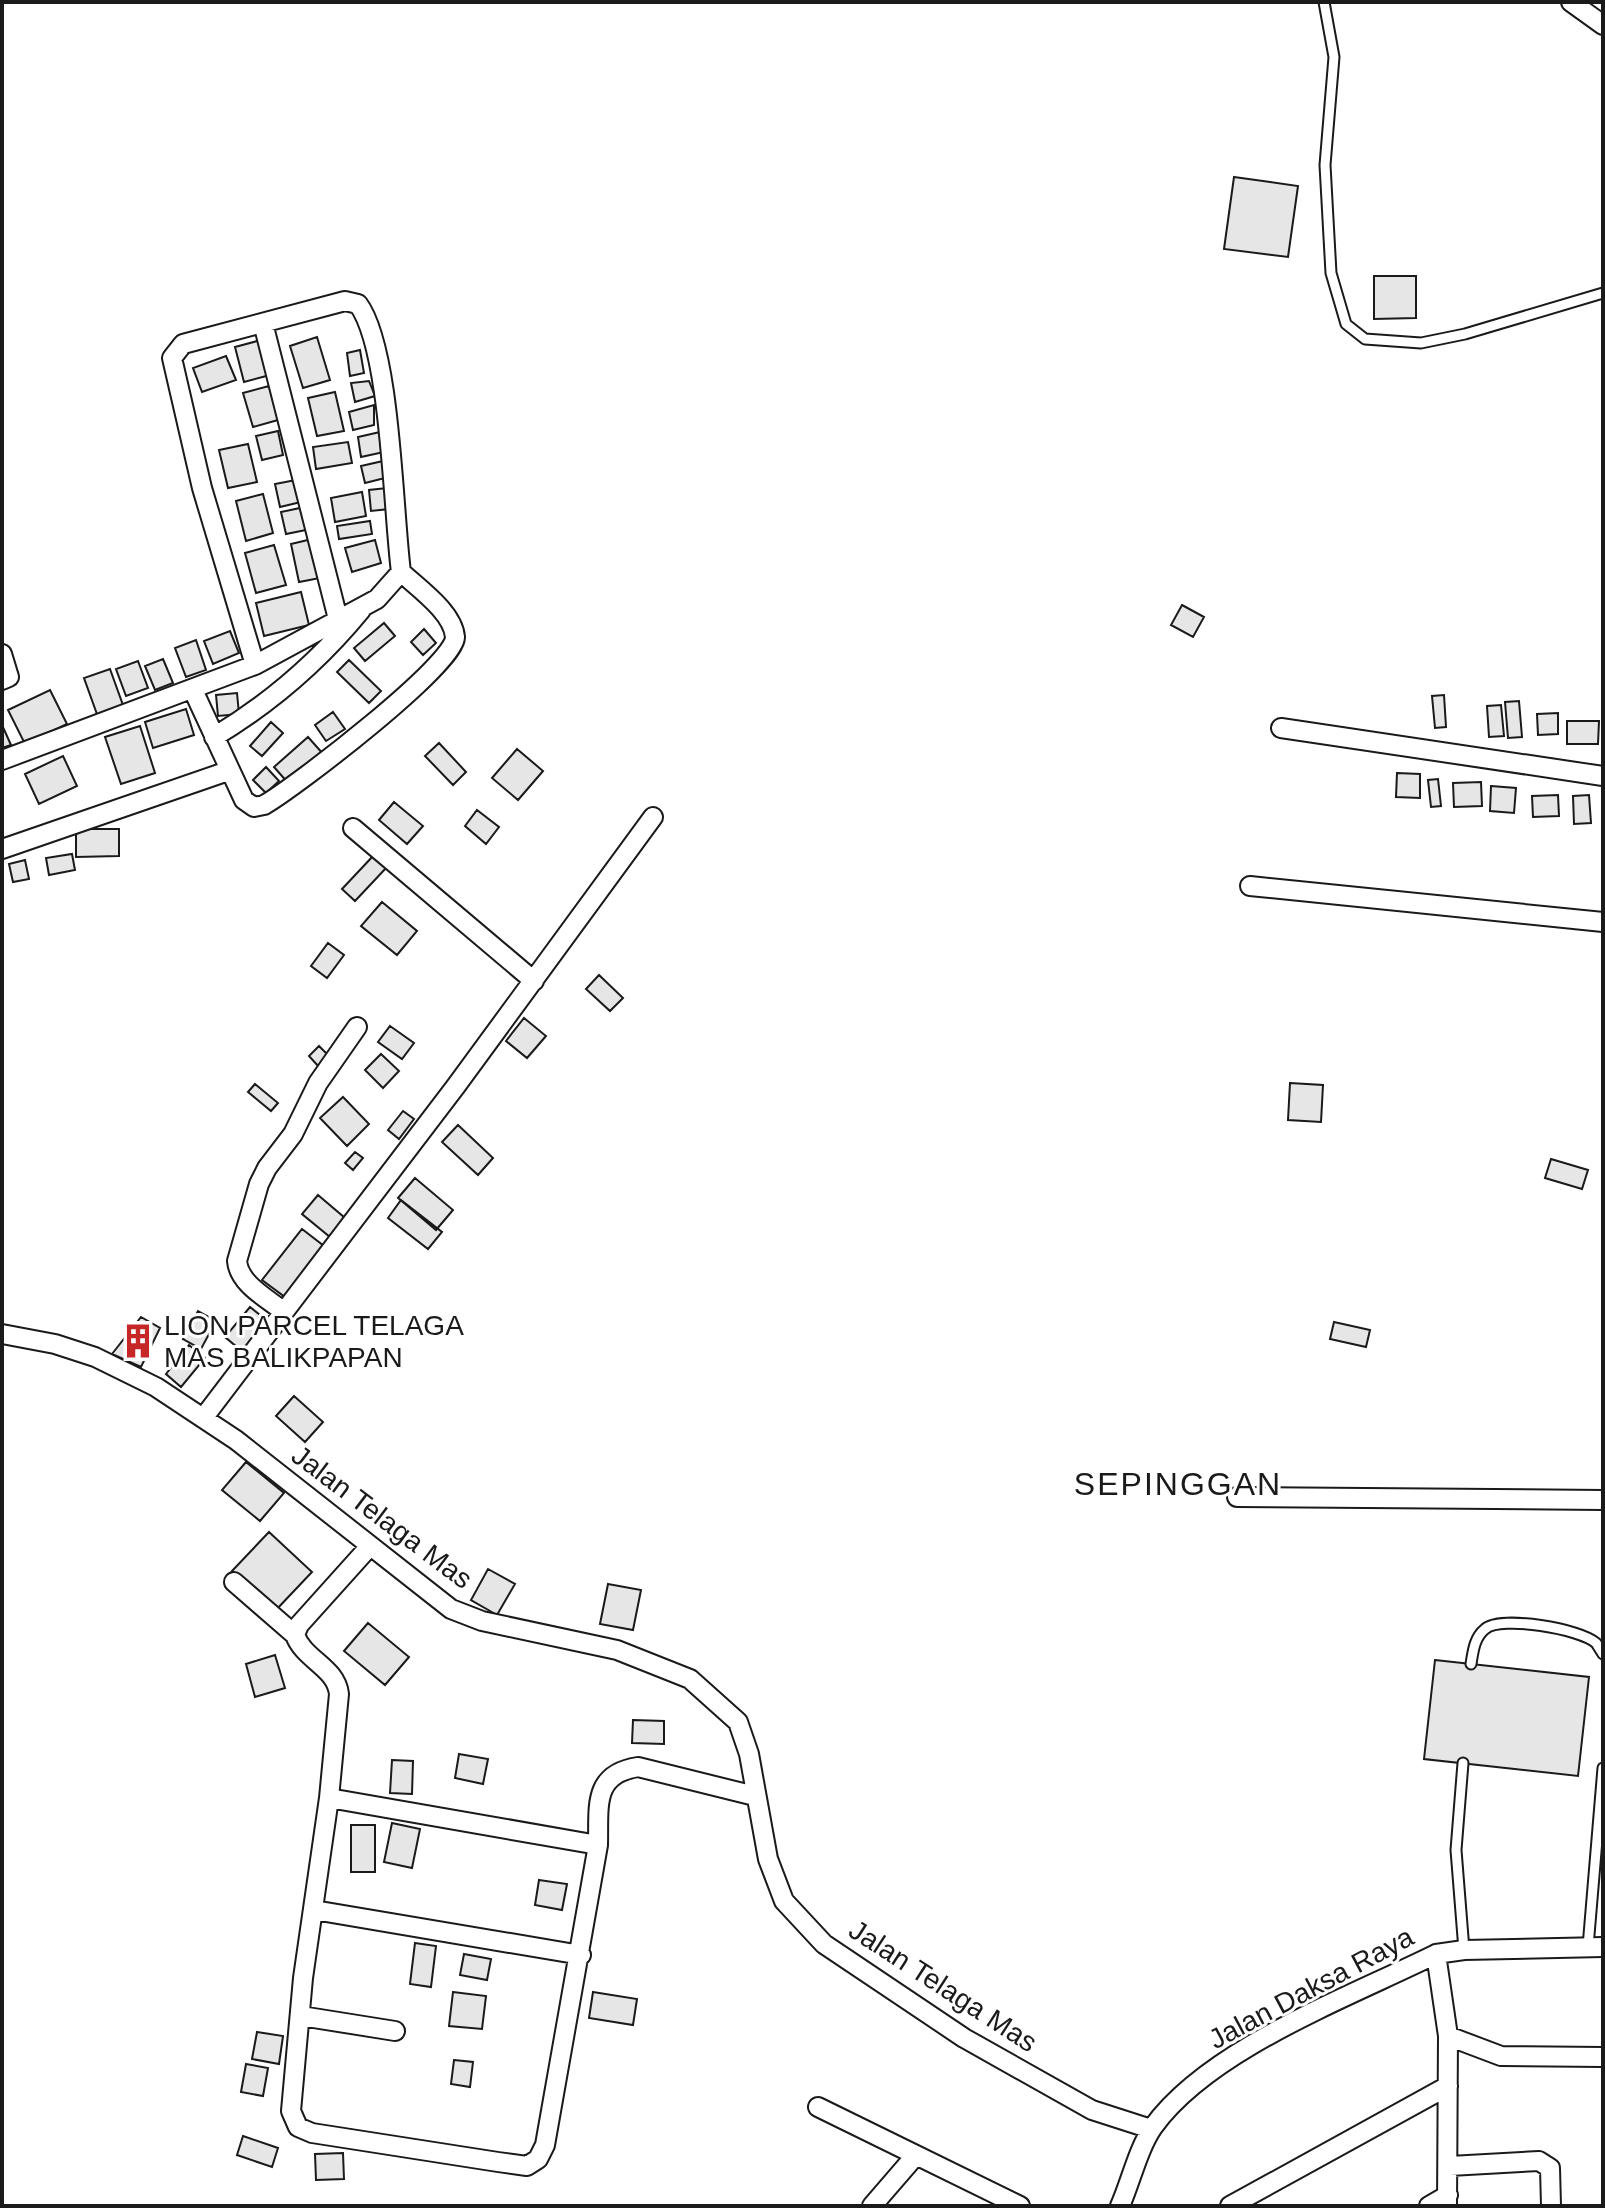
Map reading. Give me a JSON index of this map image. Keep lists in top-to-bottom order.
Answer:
{
  "streets": {
    "street": ["Jalan Telaga Mas", "Jalan Daksa Raya"]
  },
  "crossings": [
    ["Jalan Telaga Mas", "Jalan Daksa Raya"]
  ],
  "districts": ["SEPINGGAN"],
  "places": {
    "building": ["LION PARCEL TELAGA MAS BALIKPAPAN"]
  }
}
